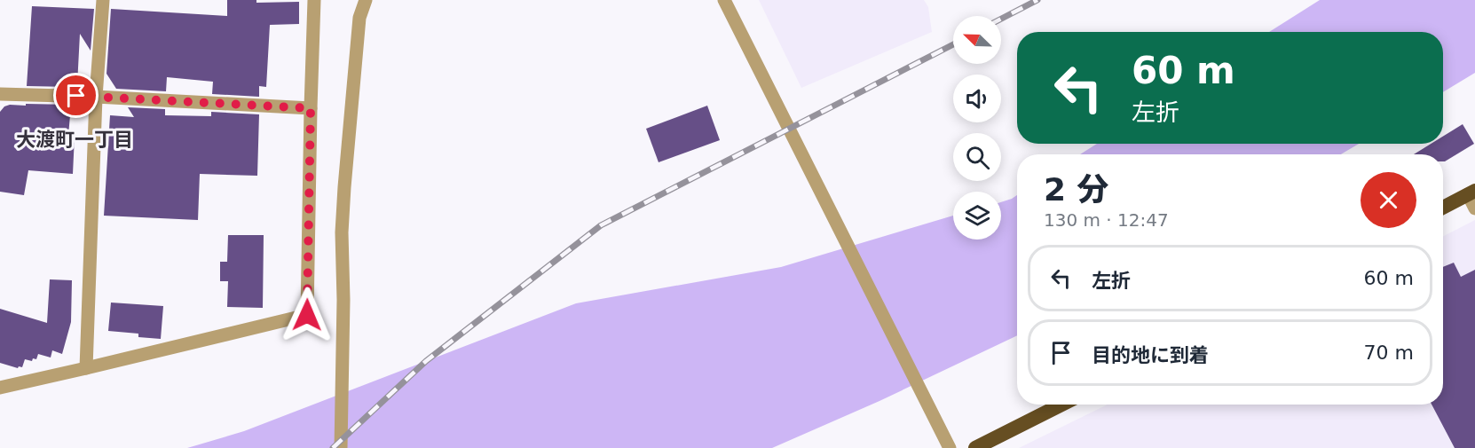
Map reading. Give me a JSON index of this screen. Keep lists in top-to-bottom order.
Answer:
{
  "districts": ["大渡町一丁目"],
  "north": "top left",
  "page": {
    "turn": ["60 m", "左折"],
    "heading": ["2 分", "130 m · 12:47"],
    "list": [
      {
        "name": "左折",
        "value": "60 m"
      },
      {
        "name": "目的地に到着",
        "value": "70 m"
      }
    ]
  }
}
